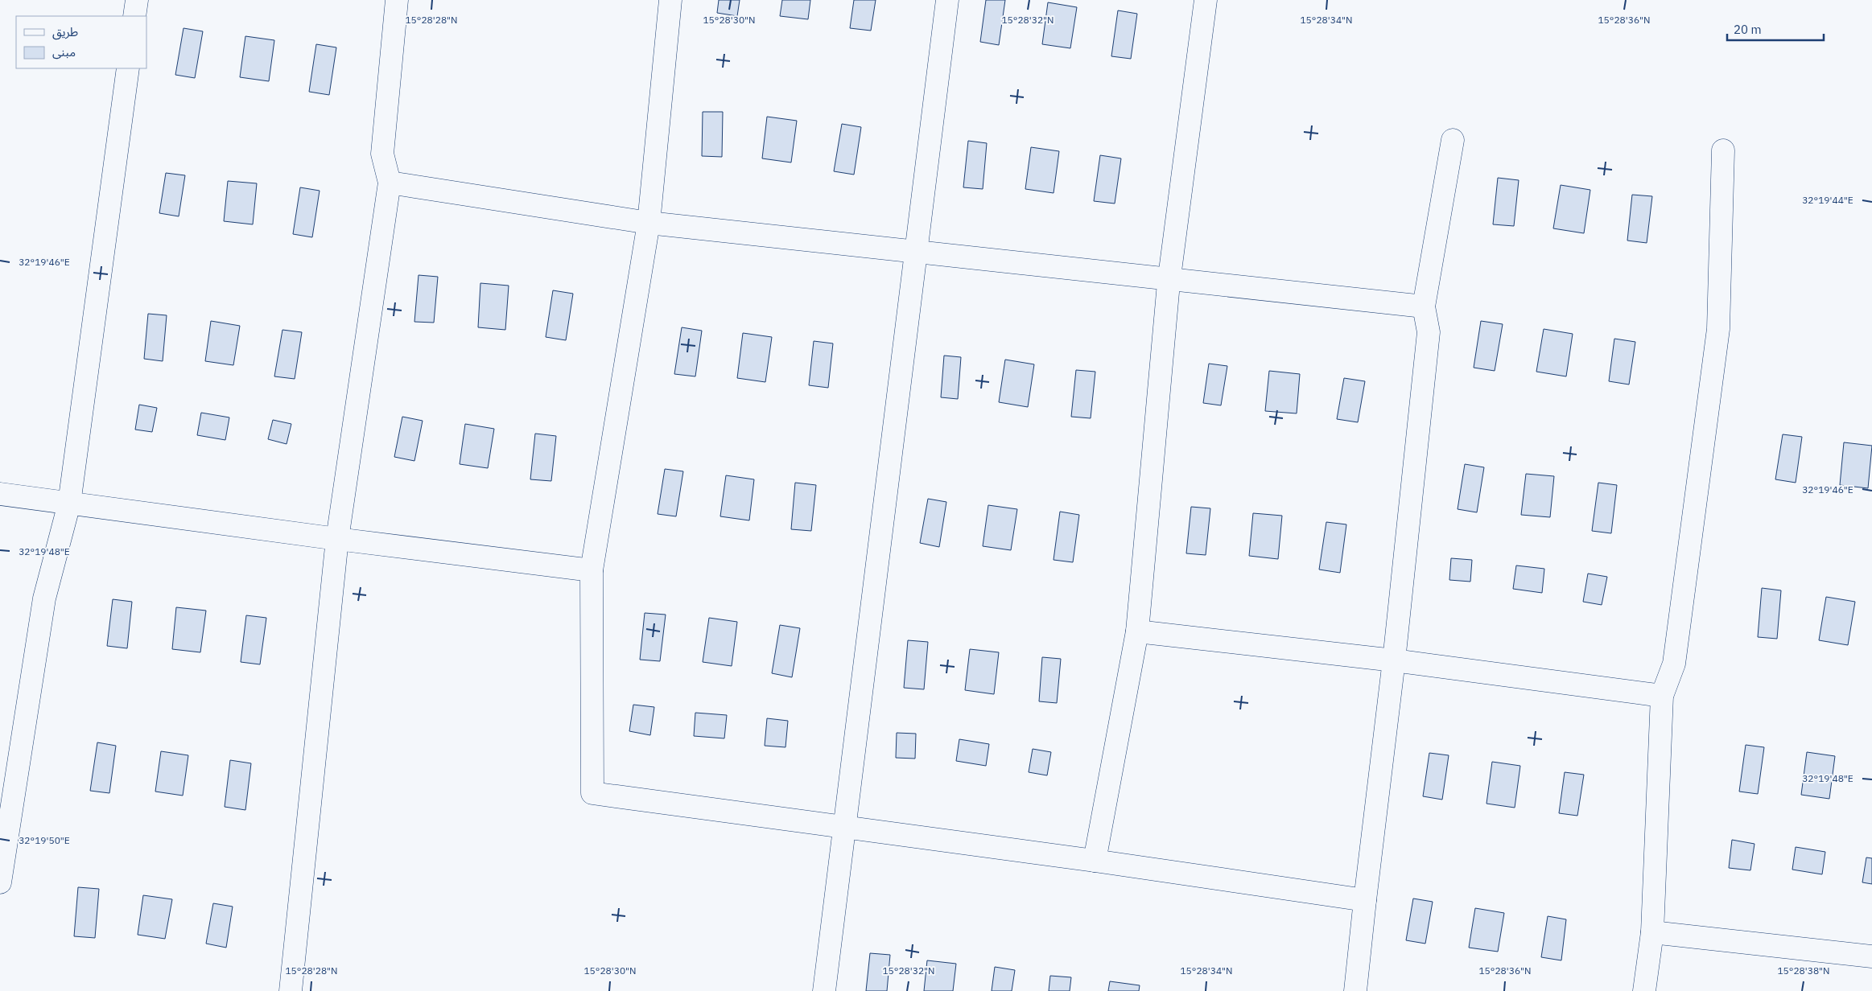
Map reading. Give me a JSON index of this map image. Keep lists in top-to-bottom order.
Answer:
{
  "legend": ["طريق", "مبنى"],
  "scale_bar": "20 m",
  "coordinates": [
    "15°28'28\"N",
    "15°28'30\"N",
    "15°28'32\"N",
    "15°28'34\"N",
    "15°28'36\"N",
    "32°19'44\"E",
    "32°19'46\"E",
    "32°19'48\"E",
    "32°19'50\"E",
    "15°28'38\"N"
  ]
}
